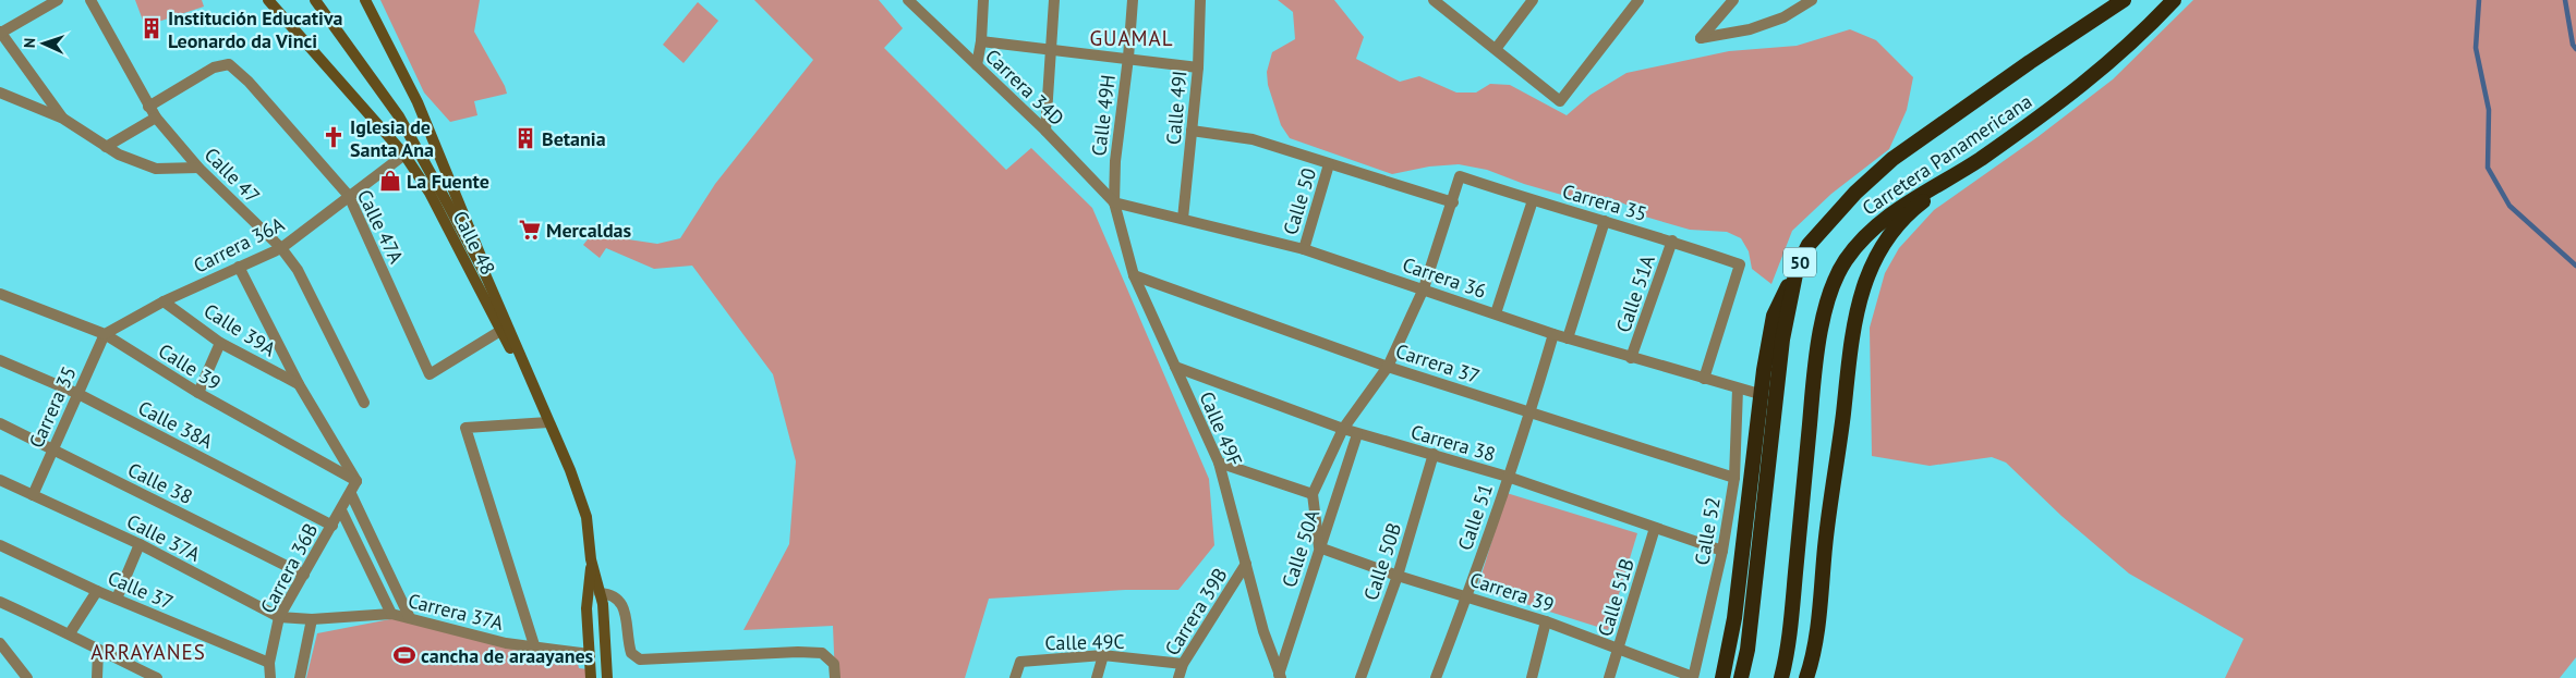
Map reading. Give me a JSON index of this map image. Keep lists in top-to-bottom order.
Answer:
{
  "streets": {
    "highway": ["Carretera Panamericana", "50"],
    "main road": ["Calle 48"],
    "street": [
      "Carrera 34D",
      "Calle 49I",
      "Calle 49H",
      "Calle 47",
      "Calle 50",
      "Carrera 35",
      "Calle 47A",
      "Carrera 36A",
      "Carrera 36",
      "Calle 51A",
      "Calle 39A",
      "Carrera 37",
      "Calle 39",
      "Calle 38A",
      "Calle 49F",
      "Carrera 38",
      "Calle 38",
      "Calle 51",
      "Calle 52",
      "Calle 37A",
      "Calle 50A",
      "Calle 50B",
      "Carrera 36B",
      "Calle 37",
      "Carrera 39",
      "Calle 51B",
      "Carrera 37A",
      "Carrera 39B",
      "Calle 49C"
    ]
  },
  "crossings": [
    ["Carrera 34D", "Calle 49I"],
    ["Carrera 34D", "Calle 49H"],
    ["Carrera 34D", "Carrera 36"],
    ["Carrera 34D", "Calle 49F"],
    ["Calle 49I", "Carrera 36"],
    ["Calle 49H", "Carrera 36"],
    ["Calle 49H", "Calle 49F"],
    ["Calle 47", "Calle 47A"],
    ["Calle 47", "Carrera 36A"],
    ["Calle 50", "Carrera 36"],
    ["Carrera 35", "Carrera 36A"],
    ["Carrera 35", "Carrera 36"],
    ["Carrera 35", "Calle 51A"],
    ["Carrera 35", "Calle 39"],
    ["Carrera 35", "Calle 38A"],
    ["Carrera 35", "Calle 38"],
    ["Carrera 35", "Calle 37A"],
    ["Calle 47A", "Calle 48"],
    ["Calle 47A", "Carrera 36A"],
    ["Calle 48", "Carrera 36A"],
    ["Calle 48", "Carrera 37A"],
    ["Carrera 36A", "Calle 39A"],
    ["Carrera 36A", "Calle 39"],
    ["Carrera 36", "Calle 51A"],
    ["Carrera 36", "Calle 49F"],
    ["Carrera 36", "Calle 51"],
    ["Carrera 36", "Calle 52"],
    ["Carrera 37", "Calle 49F"],
    ["Carrera 37", "Calle 51"],
    ["Carrera 37", "Calle 52"],
    ["Calle 39", "Carrera 36B"],
    ["Calle 38A", "Carrera 36B"],
    ["Calle 49F", "Carrera 38"],
    ["Calle 49F", "Calle 50A"],
    ["Calle 49F", "Carrera 39B"],
    ["Carrera 38", "Calle 51"],
    ["Carrera 38", "Calle 52"],
    ["Carrera 38", "Calle 50A"],
    ["Carrera 38", "Calle 50B"],
    ["Carrera 38", "Calle 51B"],
    ["Calle 38", "Carrera 36B"],
    ["Calle 51", "Carrera 39"],
    ["Calle 52", "Carrera 39"],
    ["Calle 37A", "Carrera 36B"],
    ["Calle 37A", "Carrera 37A"],
    ["Calle 50A", "Carrera 39"],
    ["Calle 50B", "Carrera 39"],
    ["Carrera 36B", "Calle 37"],
    ["Carrera 39", "Calle 51B"],
    ["Carrera 39B", "Calle 49C"]
  ],
  "districts": ["GUAMAL", "ARRAYANES"],
  "places": {
    "building": ["Institución Educativa Leonardo da Vinci", "Betania"],
    "church": ["Iglesia de Santa Ana"],
    "shop": ["La Fuente"],
    "supermarket": ["Mercaldas"],
    "sports": ["cancha de araayanes"]
  },
  "north": "left"
}
